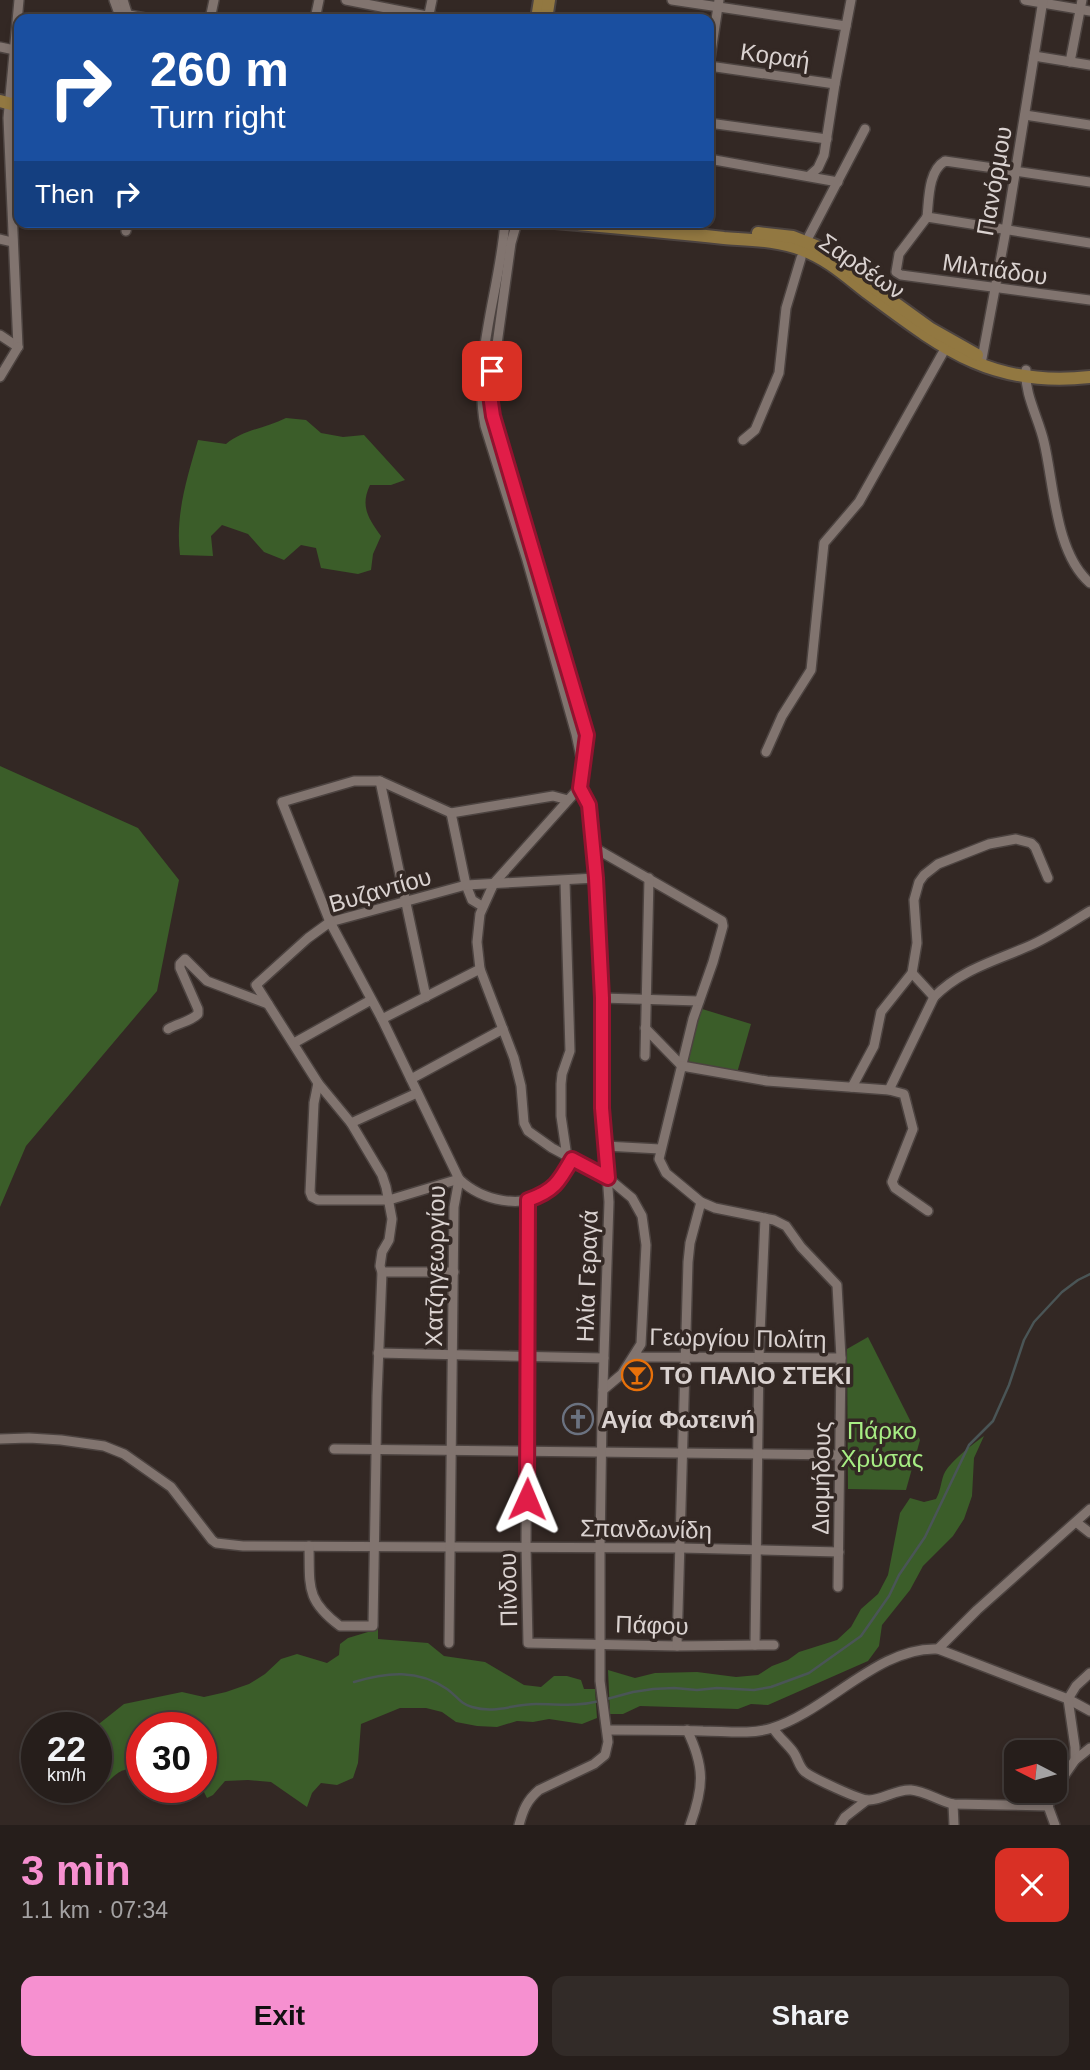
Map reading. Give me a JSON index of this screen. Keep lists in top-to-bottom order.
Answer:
{
  "streets": {
    "main road": ["Σαρδέων"],
    "street": [
      "Κοραή",
      "Πανόρμου",
      "Μιλτιάδου",
      "Βυζαντίου",
      "Χατζηγεωργίου",
      "Ηλία Γεραγά",
      "Γεωργίου Πολίτη",
      "Διομήδους",
      "Σπανδωνίδη",
      "Πίνδου",
      "Πάφου"
    ]
  },
  "crossings": [
    ["Πανόρμου", "Σαρδέων"],
    ["Πανόρμου", "Μιλτιάδου"],
    ["Βυζαντίου", "Χατζηγεωργίου"],
    ["Βυζαντίου", "Ηλία Γεραγά"],
    ["Χατζηγεωργίου", "Σπανδωνίδη"],
    ["Ηλία Γεραγά", "Σπανδωνίδη"],
    ["Ηλία Γεραγά", "Πάφου"],
    ["Γεωργίου Πολίτη", "Διομήδους"],
    ["Διομήδους", "Σπανδωνίδη"],
    ["Σπανδωνίδη", "Πίνδου"],
    ["Πίνδου", "Πάφου"]
  ],
  "parks": ["Πάρκο Χρύσας"],
  "places": {
    "bar": ["ΤΟ ΠΑΛΙΟ ΣΤΕΚΙ"],
    "church": ["Αγία Φωτεινή"]
  },
  "north": "left",
  "page": {
    "turn": ["260 m", "Turn right"],
    "then": "Then",
    "speed": "22 km/h",
    "limit": "30",
    "heading": ["3 min", "1.1 km · 07:34"],
    "buttons": ["Exit", "Share"]
  }
}
